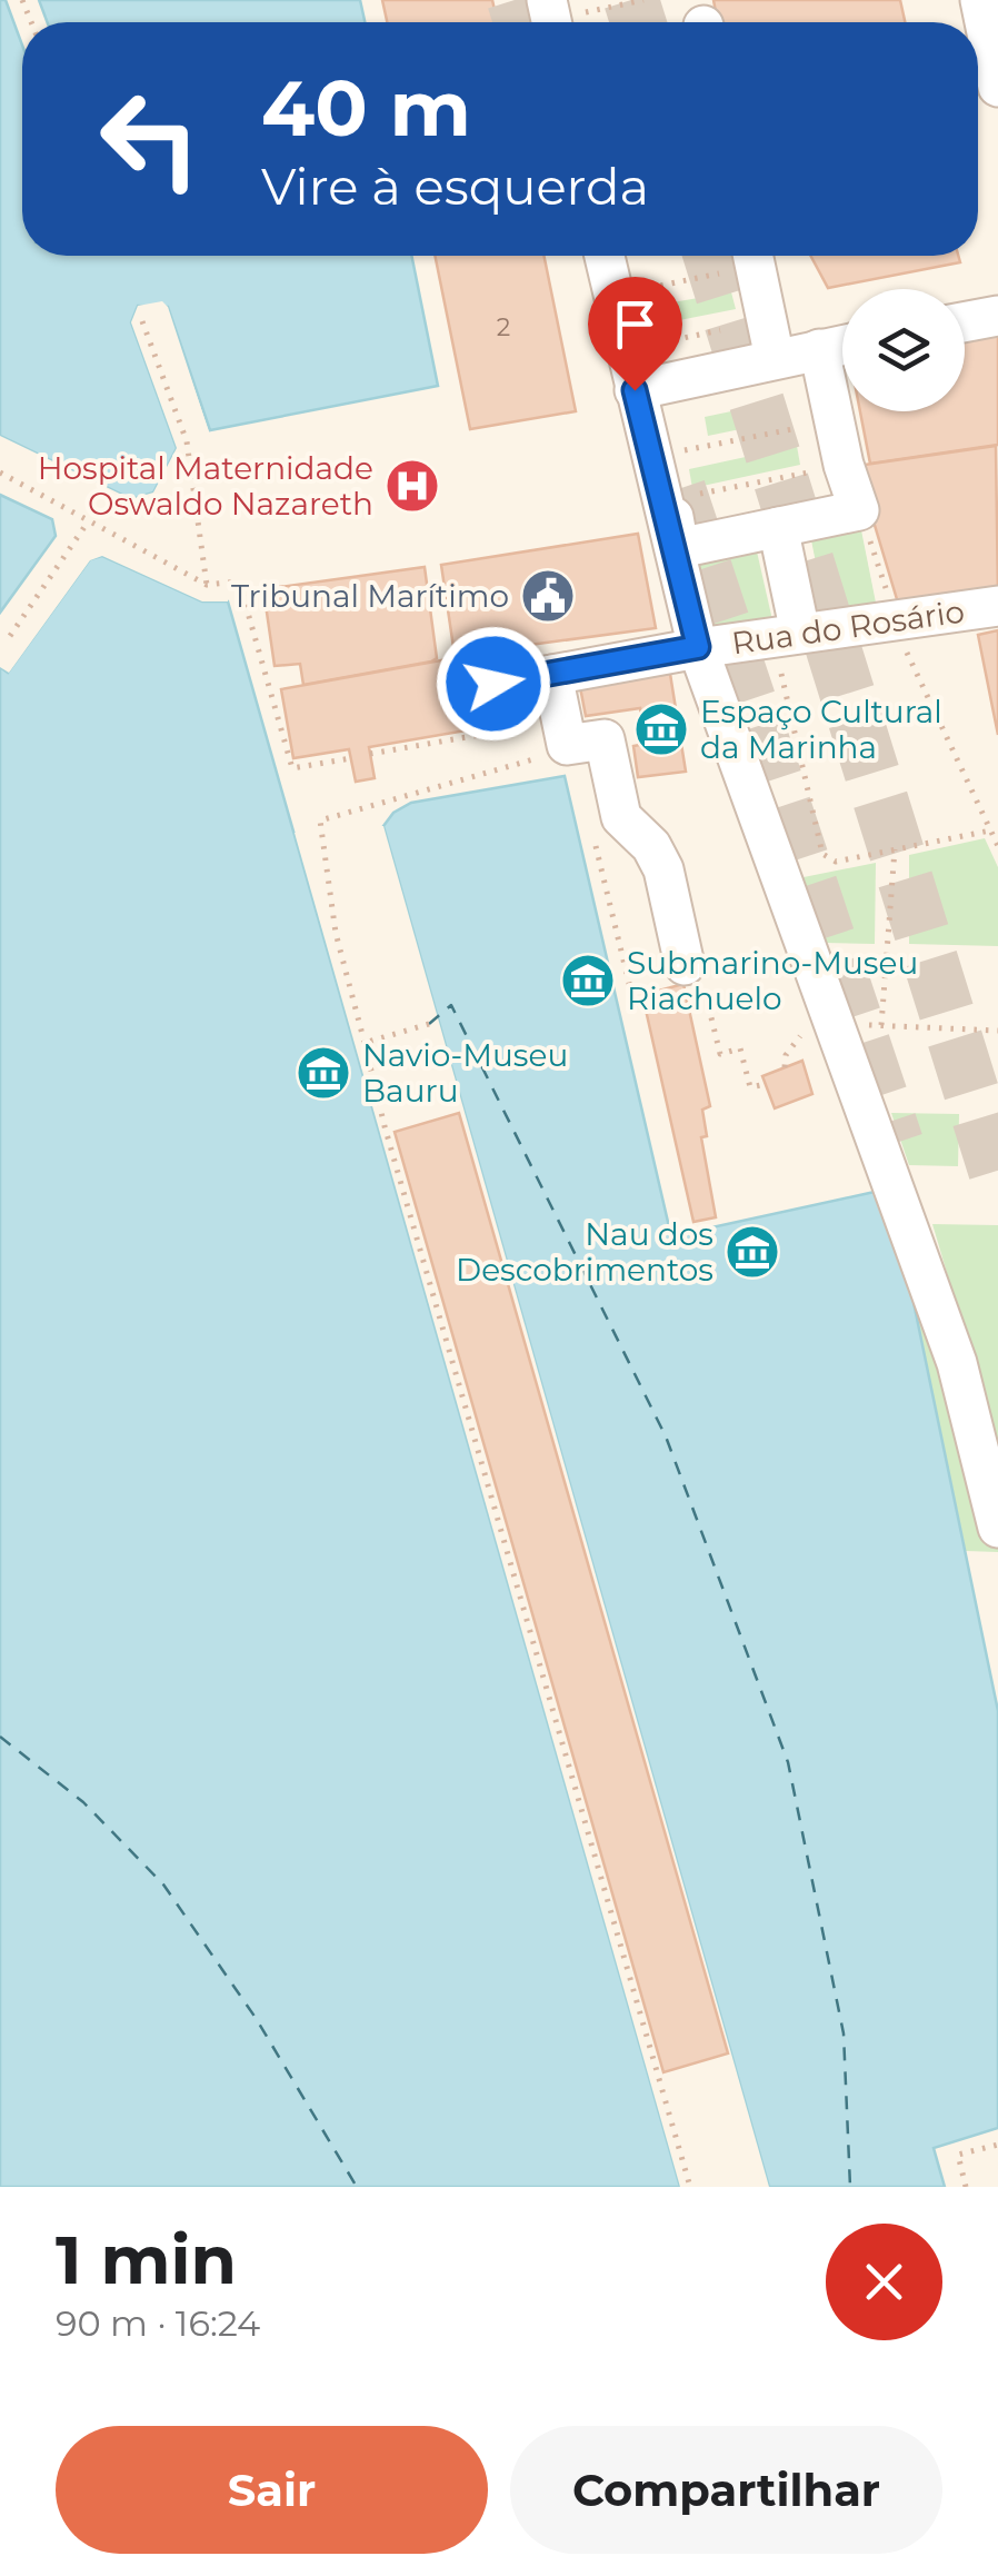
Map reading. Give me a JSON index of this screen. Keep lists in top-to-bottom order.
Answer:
{
  "streets": {
    "street": ["Rua do Rosário"]
  },
  "places": {
    "hospital": ["Hospital Maternidade Oswaldo Nazareth"],
    "public building": ["Tribunal Marítimo"],
    "museum": [
      "Espaço Cultural da Marinha",
      "Submarino-Museu Riachuelo",
      "Navio-Museu Bauru",
      "Nau dos Descobrimentos"
    ]
  },
  "house_numbers": ["2"],
  "page": {
    "turn": ["40 m", "Vire à esquerda"],
    "heading": ["1 min", "90 m · 16:24"],
    "buttons": ["Sair", "Compartilhar"]
  }
}
